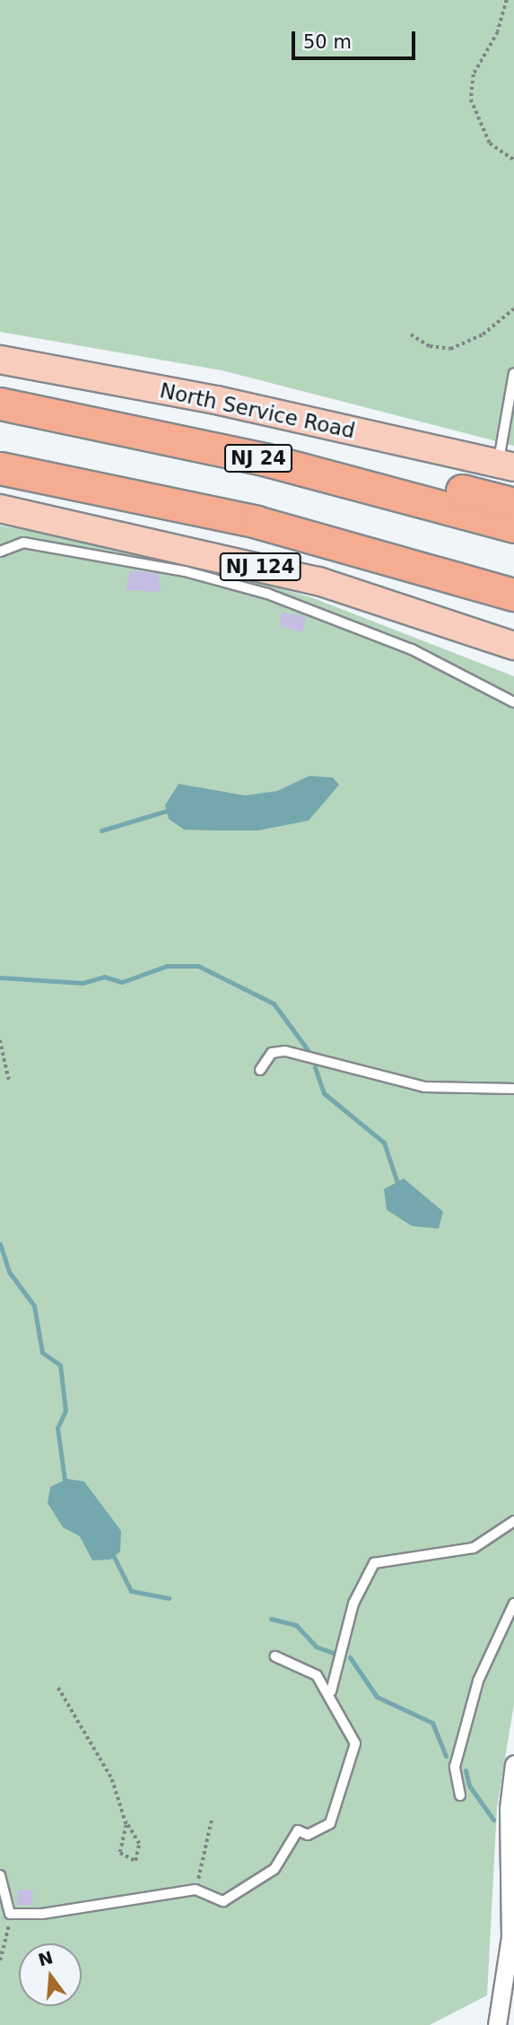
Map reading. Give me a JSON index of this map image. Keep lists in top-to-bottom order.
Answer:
{
  "streets": {
    "highway": ["NJ 24"],
    "main road": ["North Service Road", "NJ 124"]
  },
  "scale_bar": "50 m",
  "north": "top"
}
